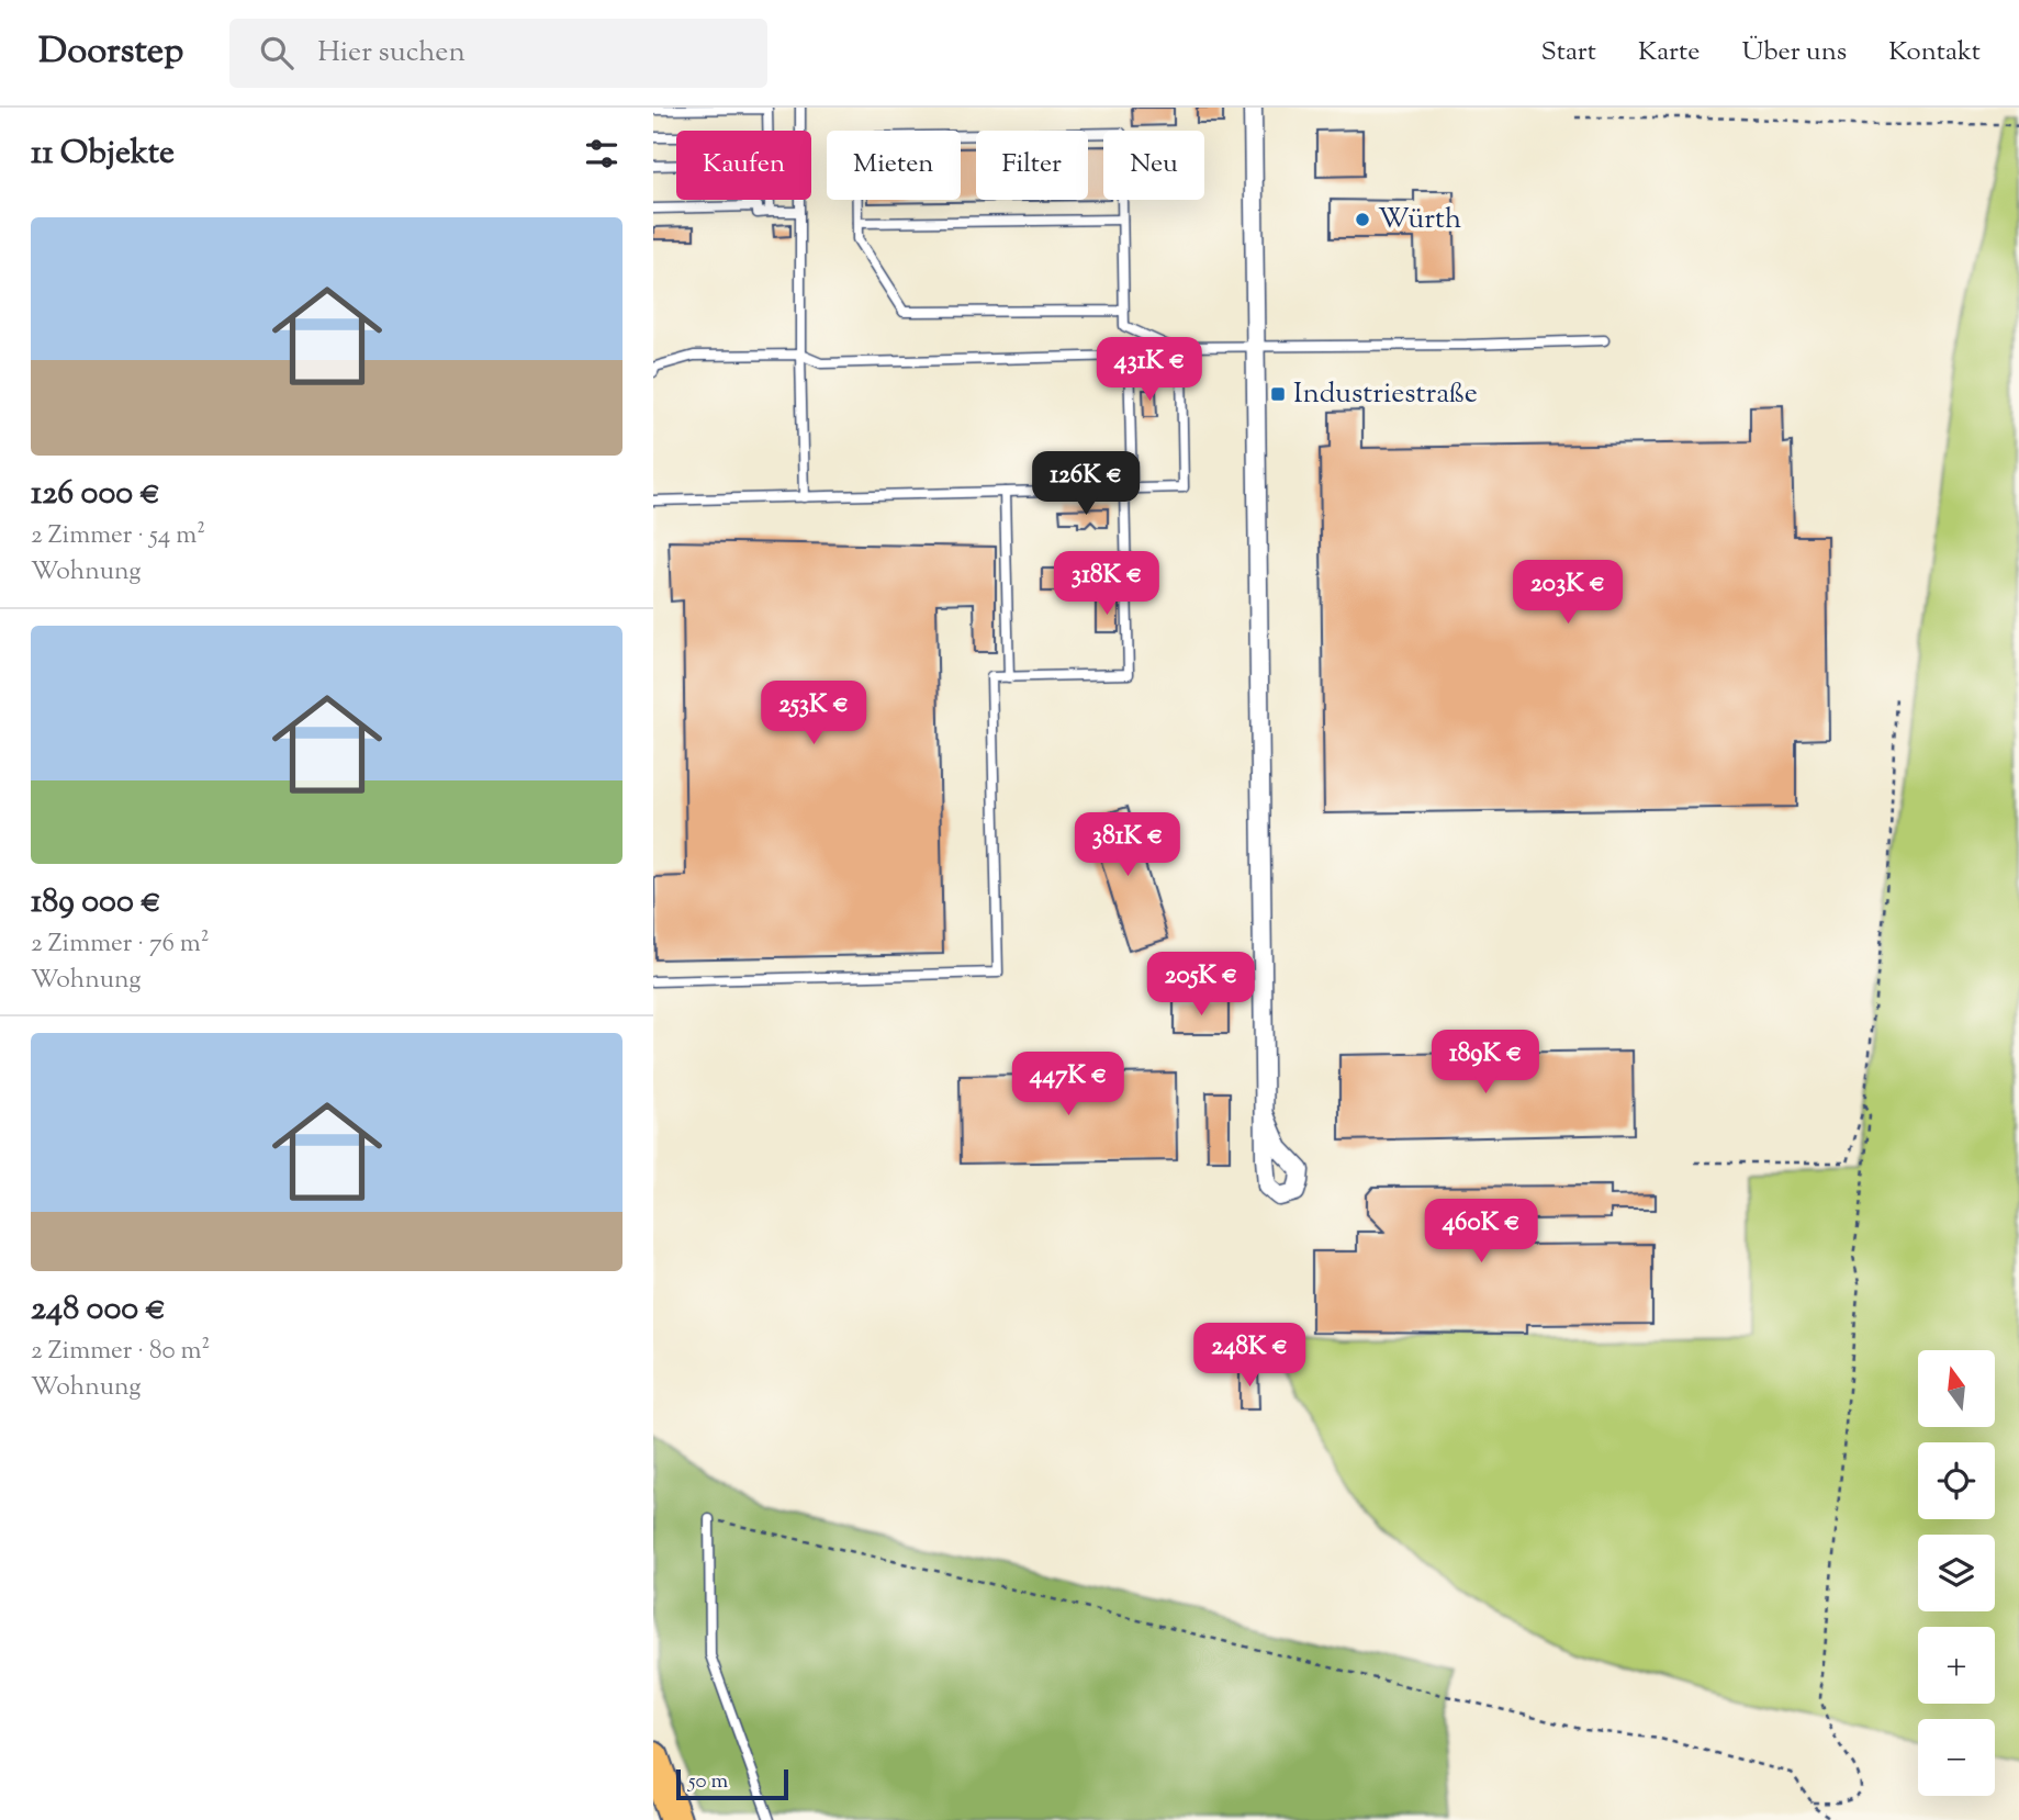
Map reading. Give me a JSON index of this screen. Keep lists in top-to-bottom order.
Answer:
{
  "places": {
    "other": ["Würth"],
    "transit": ["Industriestraße"]
  },
  "scale_bar": "50 m",
  "north": "top",
  "page": {
    "header": "Doorstep",
    "search": "Hier suchen",
    "nav": [
      "Start",
      "Karte",
      "Über uns",
      "Kontakt"
    ],
    "heading": "11 Objekte",
    "chip": [
      "Kaufen",
      "Mieten",
      "Filter",
      "Neu"
    ],
    "list": [
      {
        "name": "126 000 €",
        "note": "2 Zimmer · 54 m² · Wohnung"
      },
      {
        "name": "189 000 €",
        "note": "2 Zimmer · 76 m² · Wohnung"
      },
      {
        "name": "248 000 €",
        "note": "2 Zimmer · 80 m² · Wohnung"
      }
    ],
    "price": [
      "431K €",
      "126K €",
      "318K €",
      "203K €",
      "253K €",
      "381K €",
      "205K €",
      "189K €",
      "447K €",
      "460K €",
      "248K €"
    ],
    "map_buttons": ["+", "−"],
    "scale": "50 m"
  }
}
